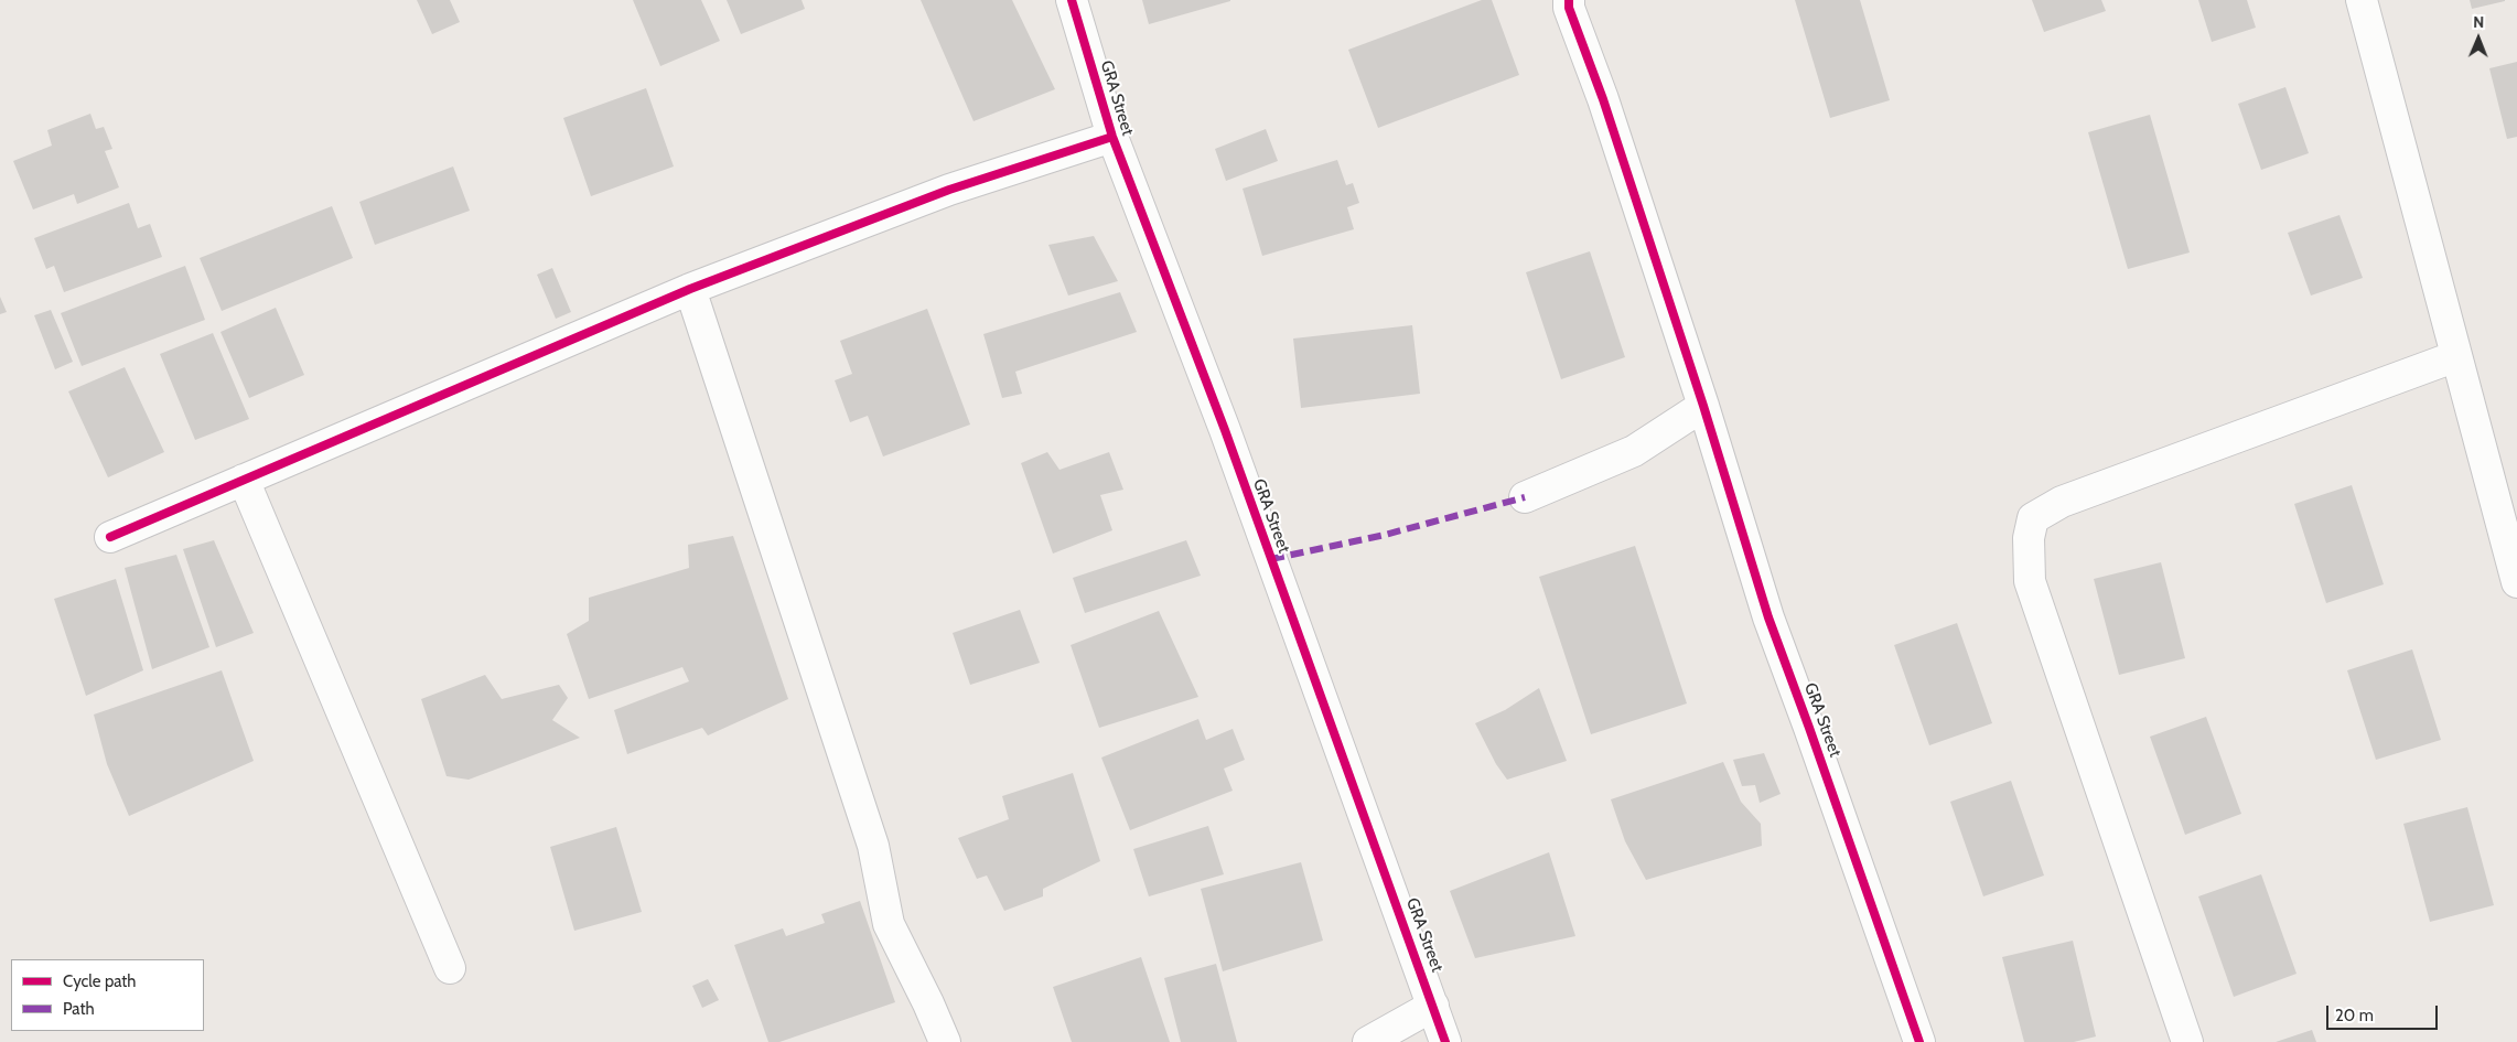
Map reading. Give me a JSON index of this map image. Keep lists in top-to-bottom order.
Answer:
{
  "streets": {
    "street": ["GRA Street"]
  },
  "legend": ["Cycle path", "Path"],
  "scale_bar": "20 m",
  "north": "top"
}
